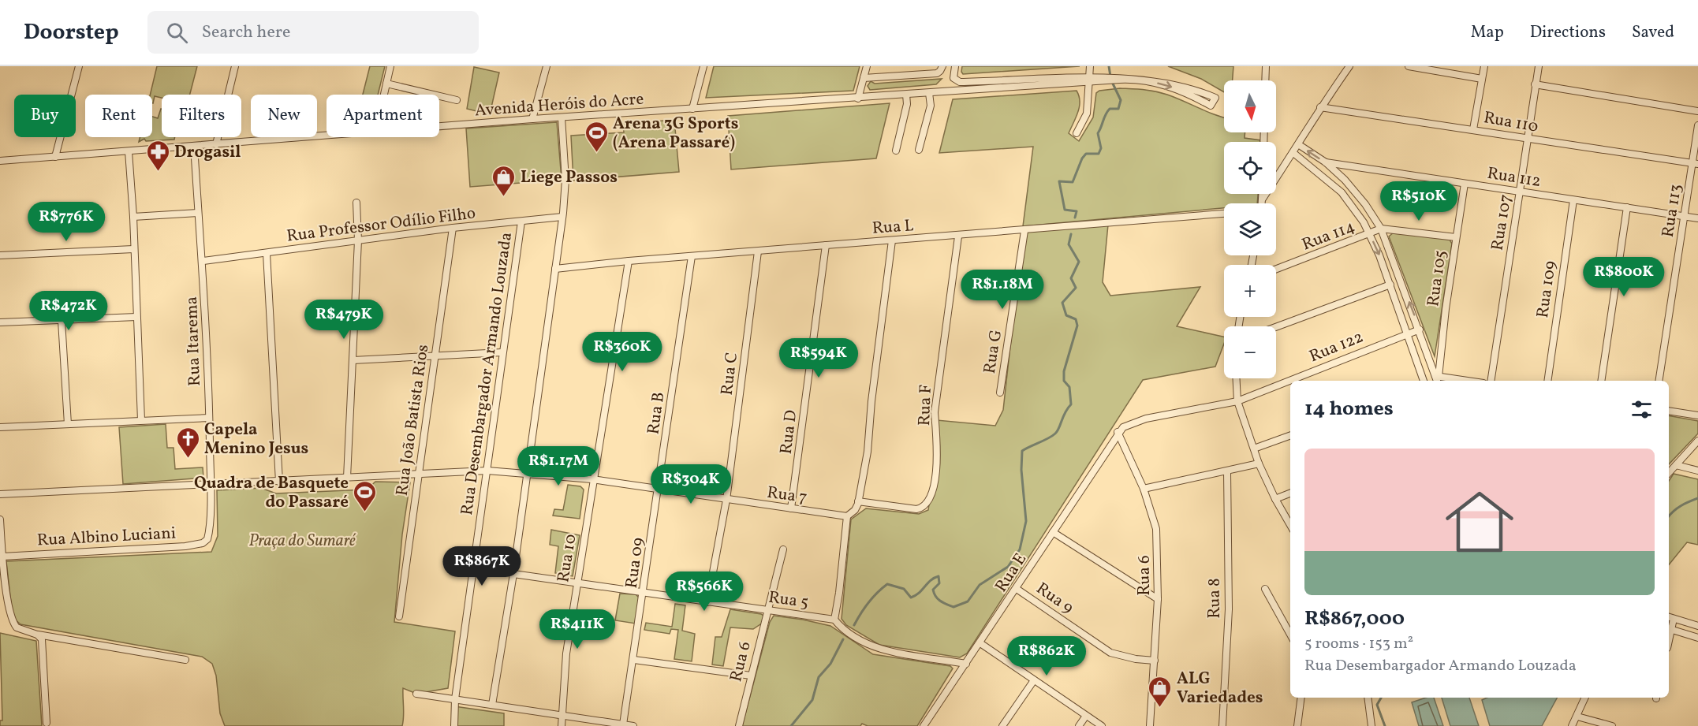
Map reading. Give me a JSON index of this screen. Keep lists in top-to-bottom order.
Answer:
{
  "streets": {
    "street": [
      "Avenida Heróis do Acre",
      "Rua 110",
      "Rua 112",
      "Rua 113",
      "Rua 107",
      "Rua Professor Odílio Filho",
      "Rua L",
      "Rua 114",
      "Rua 105",
      "Rua 109",
      "Rua Itarema",
      "Rua 122",
      "Rua G",
      "Rua Desembargador Armando Louzada",
      "Rua C",
      "Rua F",
      "Rua B",
      "Rua João Batista Rios",
      "Rua D",
      "Rua 7",
      "Rua Albino Luciani",
      "Rua 10",
      "Rua 09",
      "Rua E",
      "Rua 6",
      "Rua 9",
      "Rua 8",
      "Rua 5"
    ]
  },
  "crossings": [
    ["Avenida Heróis do Acre", "Rua Itarema"],
    ["Rua 110", "Rua 113"],
    ["Rua 110", "Rua 107"],
    ["Rua 112", "Rua 113"],
    ["Rua 112", "Rua 107"],
    ["Rua 112", "Rua 105"],
    ["Rua 112", "Rua 109"],
    ["Rua Professor Odílio Filho", "Rua Itarema"],
    ["Rua Professor Odílio Filho", "Rua Desembargador Armando Louzada"],
    ["Rua Professor Odílio Filho", "Rua João Batista Rios"],
    ["Rua L", "Rua G"],
    ["Rua L", "Rua C"],
    ["Rua L", "Rua F"],
    ["Rua L", "Rua B"],
    ["Rua L", "Rua D"],
    ["Rua L", "Rua 10"],
    ["Rua 114", "Rua 105"],
    ["Rua Itarema", "Rua 7"],
    ["Rua Itarema", "Rua Albino Luciani"],
    ["Rua Desembargador Armando Louzada", "Rua 7"],
    ["Rua C", "Rua 7"],
    ["Rua B", "Rua 7"],
    ["Rua B", "Rua 09"],
    ["Rua João Batista Rios", "Rua 7"],
    ["Rua D", "Rua 7"],
    ["Rua 7", "Rua 10"],
    ["Rua 7", "Rua 09"],
    ["Rua 10", "Rua 5"],
    ["Rua 09", "Rua 5"],
    ["Rua E", "Rua 6"],
    ["Rua E", "Rua 9"],
    ["Rua 6", "Rua 9"],
    ["Rua 6", "Rua 5"]
  ],
  "parks": ["Praça do Sumaré"],
  "places": {
    "sports": ["Arena 3G Sports (Arena Passaré)", "Quadra de Basquete do Passaré"],
    "pharmacy": ["Drogasil"],
    "shop": ["Liege Passos", "ALG Variedades"],
    "church": ["Capela Menino Jesus"]
  },
  "north": "bottom",
  "page": {
    "header": "Doorstep",
    "search": "Search here",
    "nav": ["Map", "Directions", "Saved"],
    "map_buttons": ["+", "−"],
    "chip": [
      "Buy",
      "Rent",
      "Filters",
      "New",
      "Apartment"
    ],
    "price": [
      "R$510K",
      "R$776K",
      "R$800K",
      "R$1.18M",
      "R$472K",
      "R$479K",
      "R$360K",
      "R$594K",
      "R$1.17M",
      "R$304K",
      "R$867K",
      "R$566K",
      "R$411K",
      "R$862K"
    ],
    "heading": "14 homes",
    "list": [
      {
        "name": "R$867,000",
        "note": "5 rooms · 153 m² · Rua Desembargador Armando Louzada"
      }
    ]
  }
}
